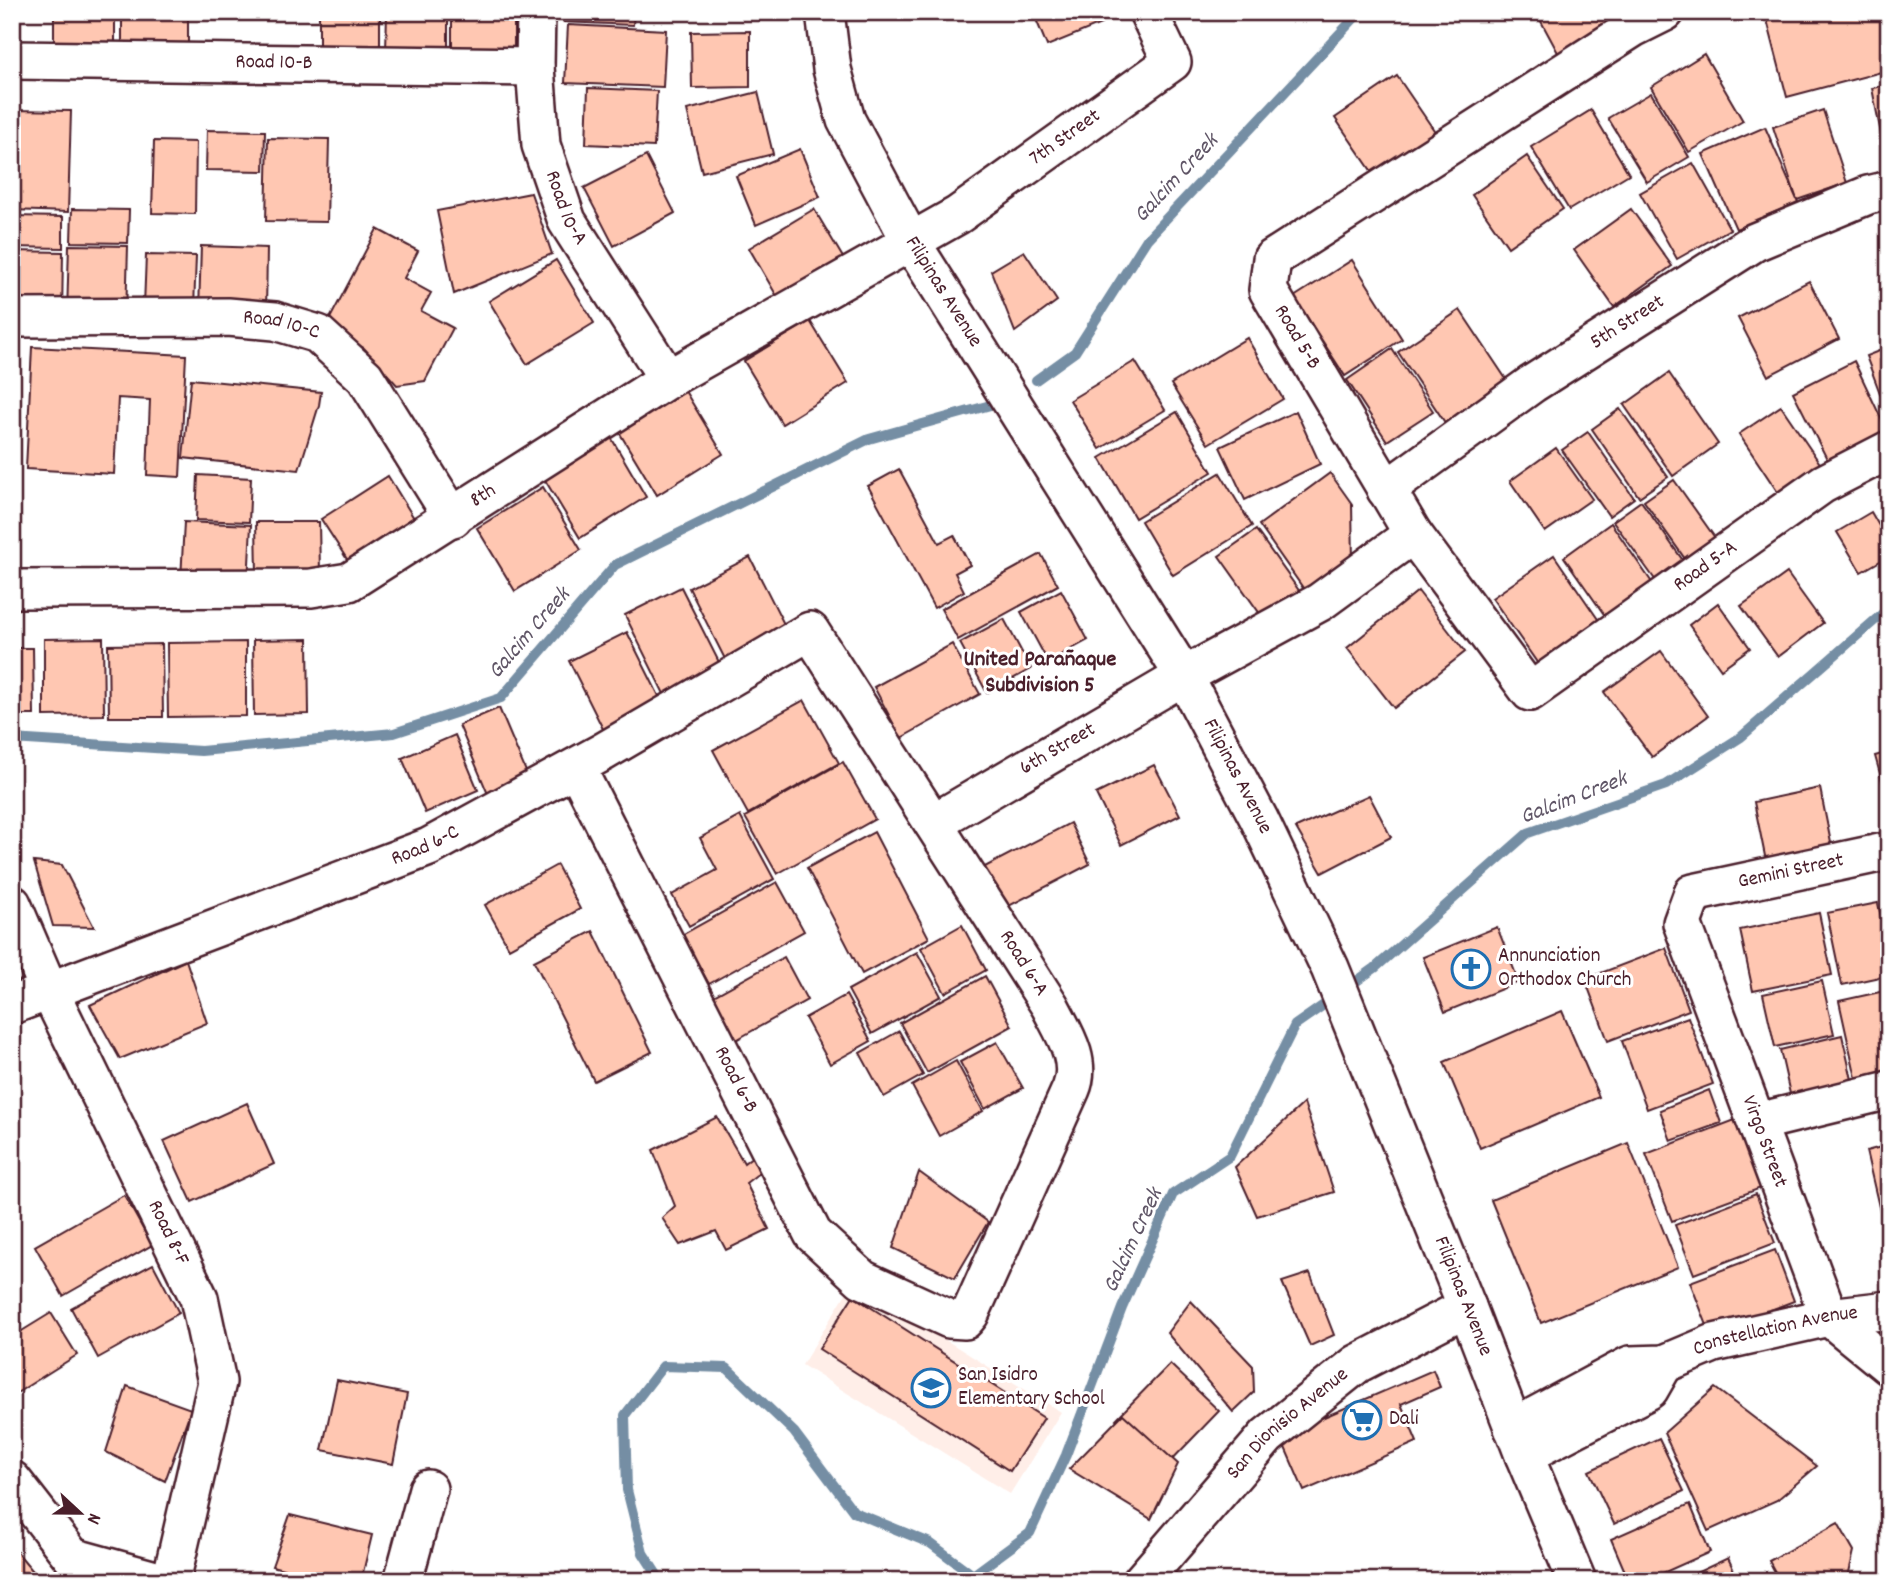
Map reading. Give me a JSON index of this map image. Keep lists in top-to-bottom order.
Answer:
{
  "streets": {
    "street": [
      "Road 10-B",
      "7th Street",
      "Road 10-A",
      "Filipinas Avenue",
      "5th Street",
      "Road 10-C",
      "Road 5-B",
      "8th",
      "Road 5-A",
      "6th Street",
      "Road 6-C",
      "Gemini Street",
      "Road 6-A",
      "Road 6-B",
      "Virgo Street",
      "Road 8-F",
      "Constellation Avenue",
      "San Dionisio Avenue"
    ]
  },
  "crossings": [
    ["Road 10-B", "Road 10-A"],
    ["7th Street", "Filipinas Avenue"],
    ["7th Street", "8th"],
    ["Road 10-A", "8th"],
    ["Filipinas Avenue", "8th"],
    ["Filipinas Avenue", "6th Street"],
    ["Filipinas Avenue", "Constellation Avenue"],
    ["Filipinas Avenue", "San Dionisio Avenue"],
    ["5th Street", "Road 5-B"],
    ["Road 10-C", "8th"],
    ["Road 5-B", "Road 5-A"],
    ["6th Street", "Road 6-A"],
    ["Road 6-C", "Road 6-A"],
    ["Road 6-C", "Road 6-B"],
    ["Road 6-C", "Road 8-F"],
    ["Gemini Street", "Virgo Street"],
    ["Road 6-A", "Road 6-B"],
    ["Virgo Street", "Constellation Avenue"]
  ],
  "districts": ["United Parañaque Subdivision 5"],
  "water": ["Galcim Creek"],
  "places": {
    "church": ["Annunciation Orthodox Church"],
    "school or university": ["San Isidro Elementary School"],
    "supermarket": ["Dali"]
  },
  "north": "right"
}
